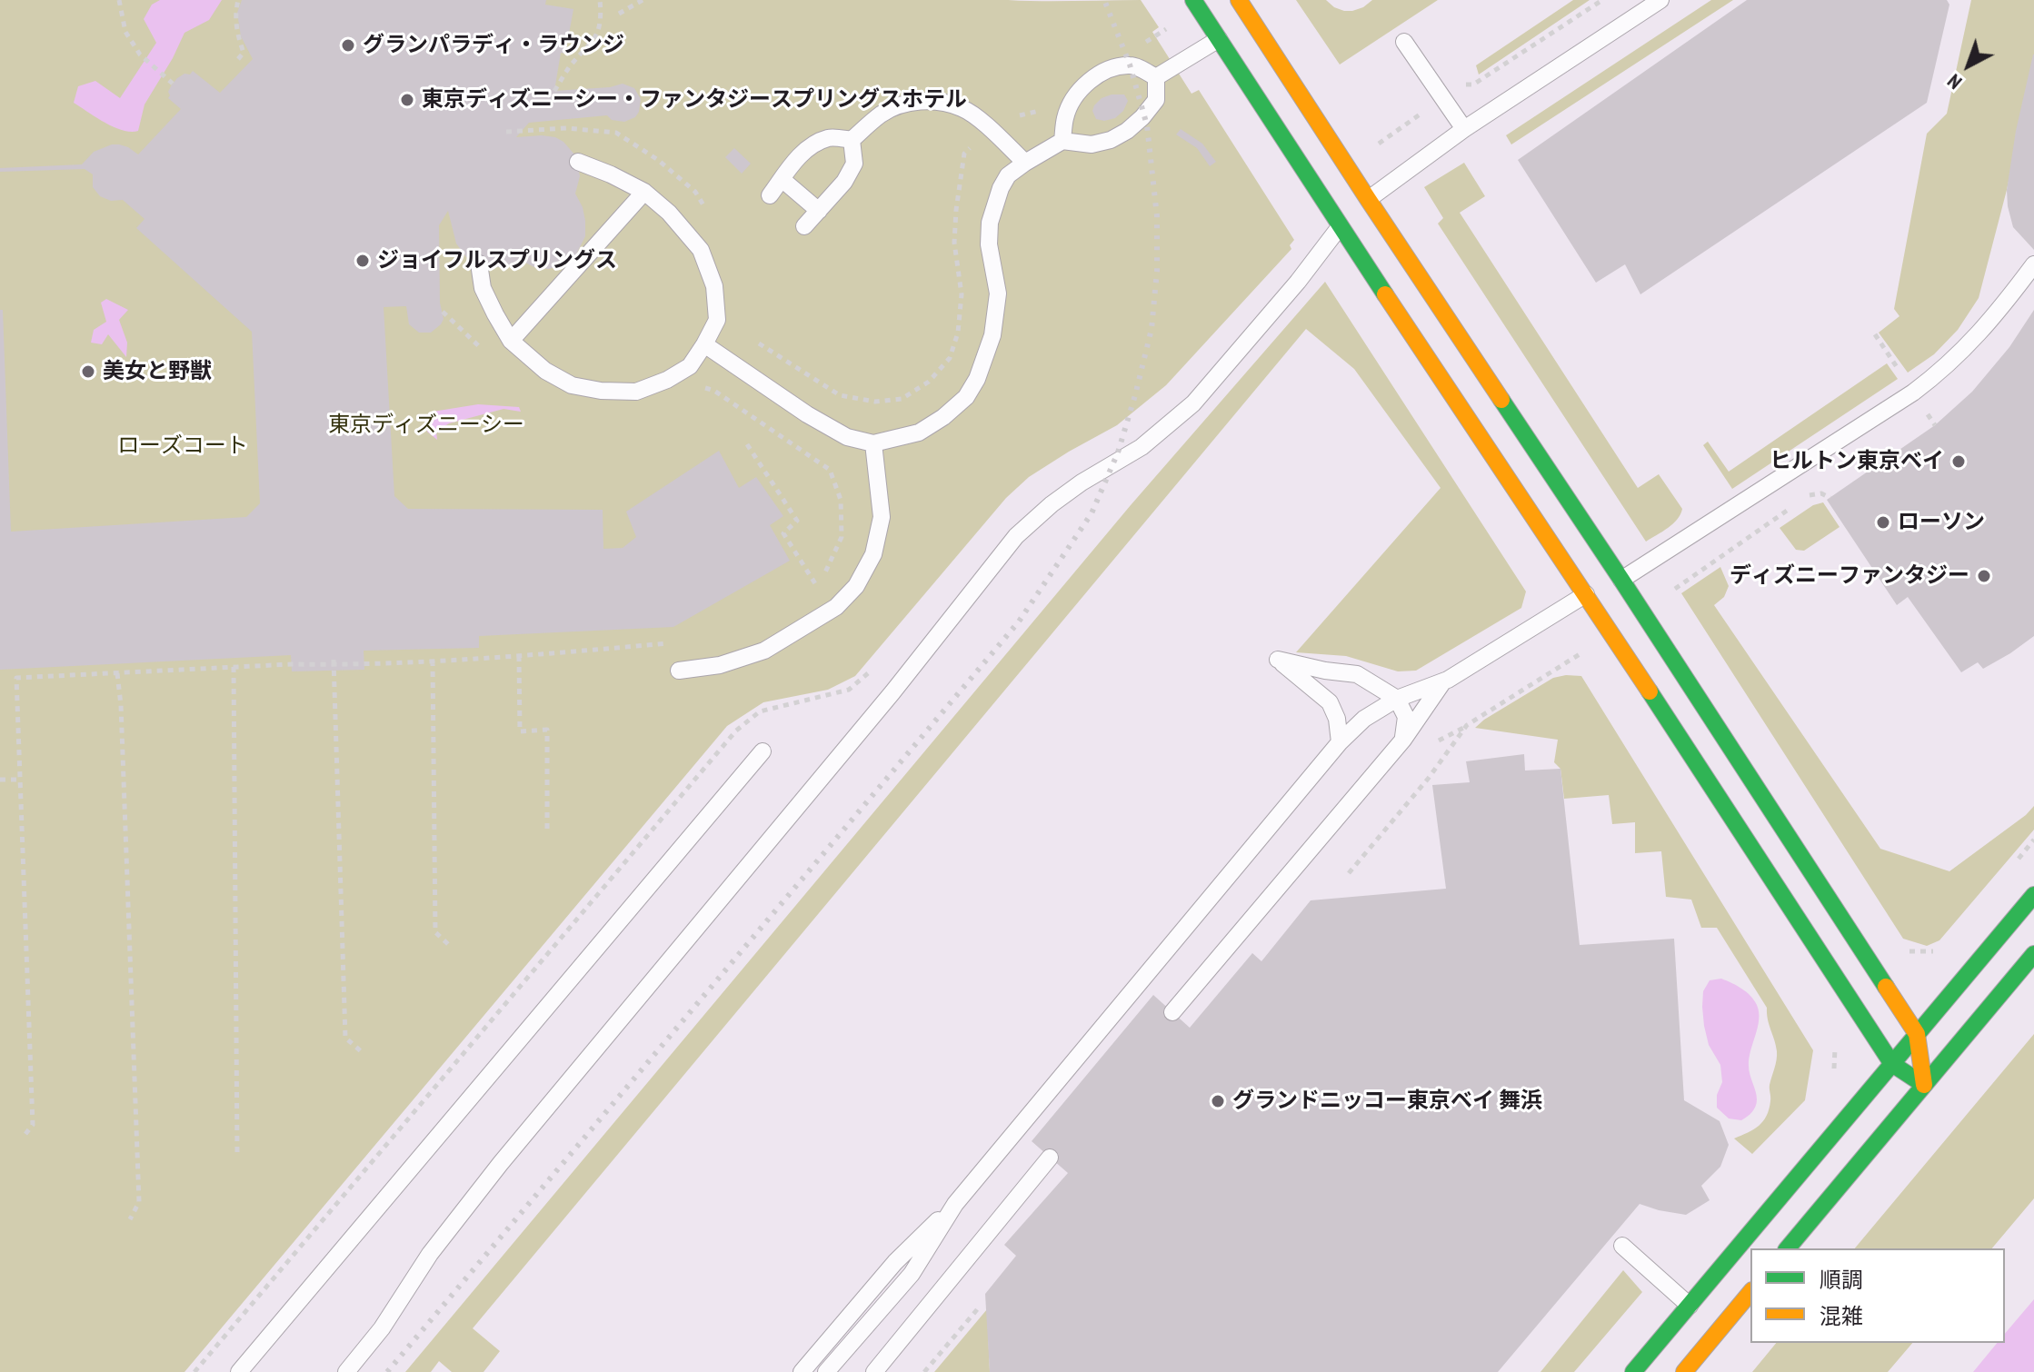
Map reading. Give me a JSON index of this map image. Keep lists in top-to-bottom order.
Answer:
{
  "parks": ["東京ディズニーシー", "ローズコート"],
  "places": [
    "グランパラディ・ラウンジ",
    "東京ディズニーシー・ファンタジースプリングスホテル",
    "ジョイフルスプリングス",
    "美女と野獣",
    "ヒルトン東京ベイ",
    "ローソン",
    "ディズニーファンタジー",
    "グランドニッコー東京ベイ 舞浜"
  ],
  "legend": ["順調", "混雑"],
  "north": "bottom left"
}
